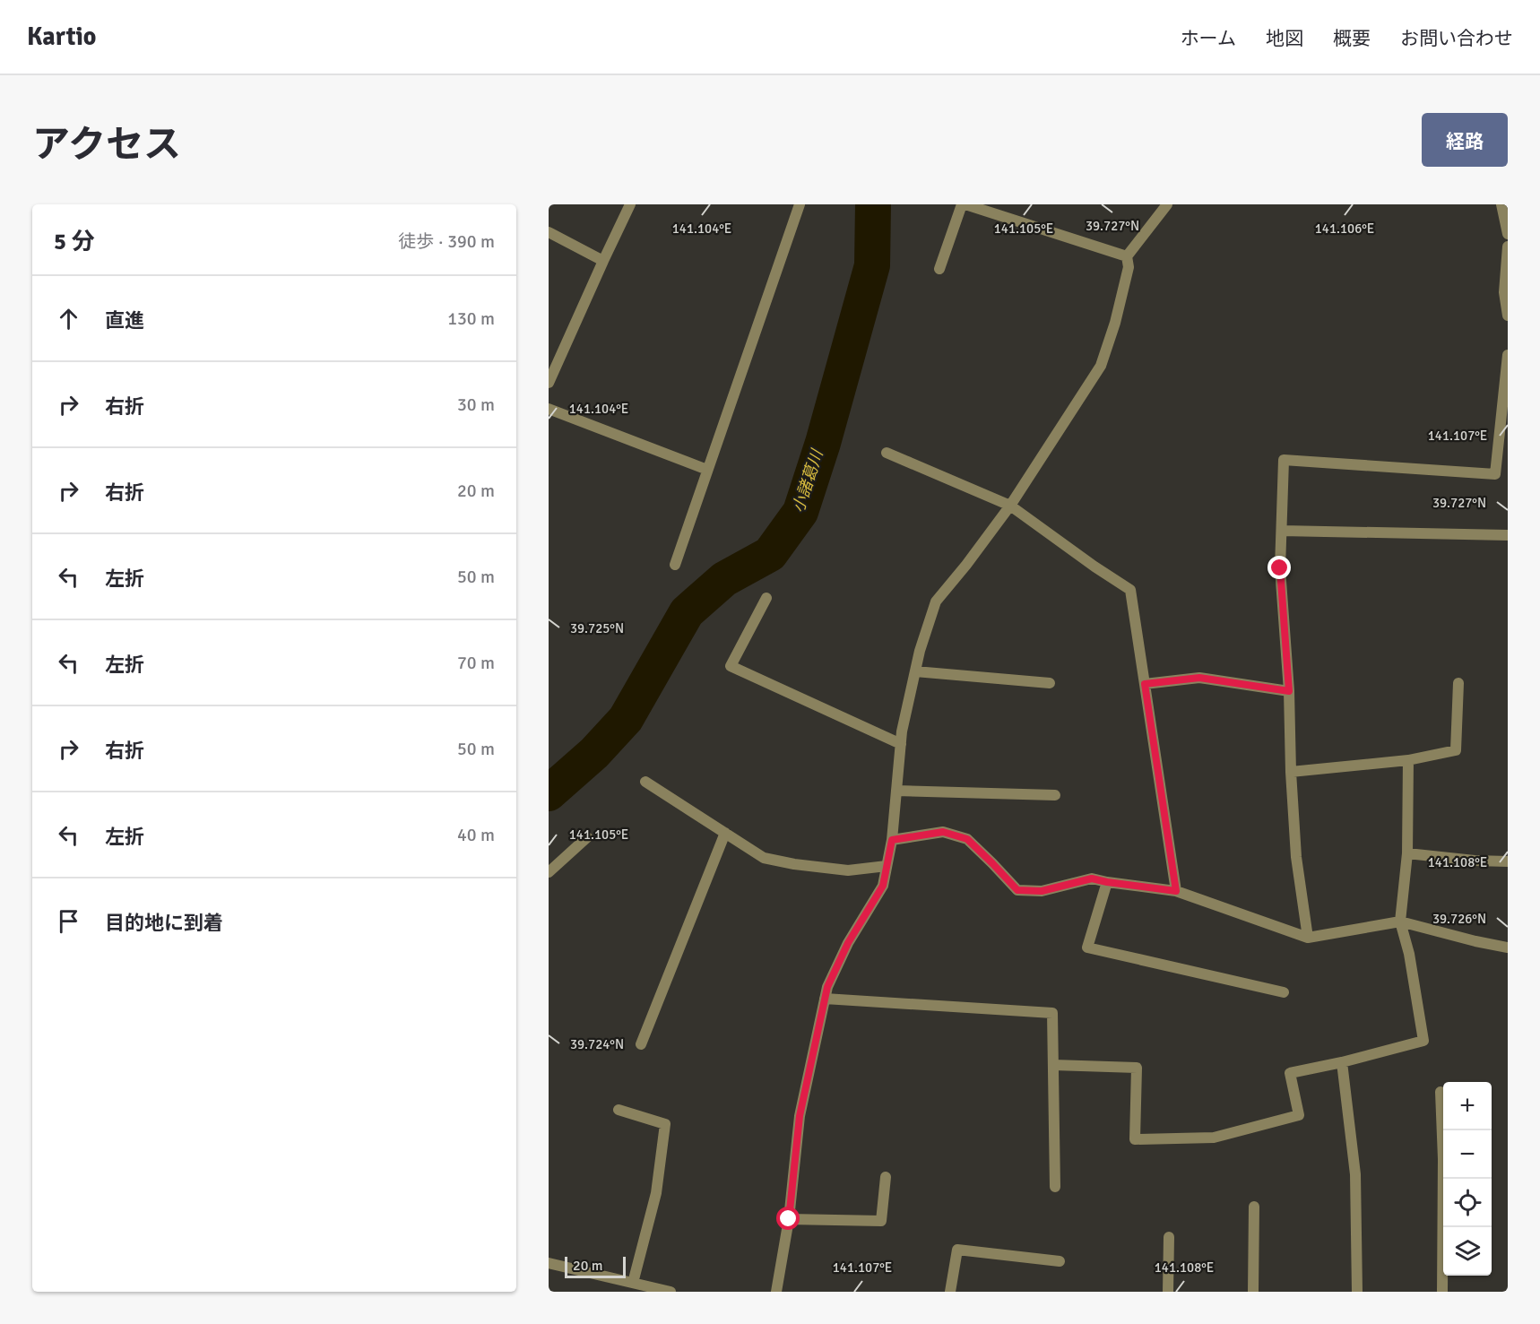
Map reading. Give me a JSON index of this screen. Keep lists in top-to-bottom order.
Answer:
{
  "water": ["小諸葛川"],
  "scale_bar": "20 m",
  "page": {
    "header": "Kartio",
    "nav": [
      "ホーム",
      "地図",
      "概要",
      "お問い合わせ"
    ],
    "title": "アクセス",
    "buttons": "経路",
    "heading": ["5 分", "徒歩 · 390 m"],
    "list": [
      ["直進", "130 m"],
      ["右折", "30 m"],
      ["右折", "20 m"],
      ["左折", "50 m"],
      ["左折", "70 m"],
      ["右折", "50 m"],
      ["左折", "40 m"],
      "目的地に到着"
    ],
    "map_buttons": ["+", "−"],
    "scale": "20 m"
  },
  "coordinates": [
    "39.727°N",
    "141.104°E",
    "141.105°E",
    "141.106°E",
    "141.107°E",
    "39.725°N",
    "141.108°E",
    "39.726°N",
    "39.724°N"
  ]
}
